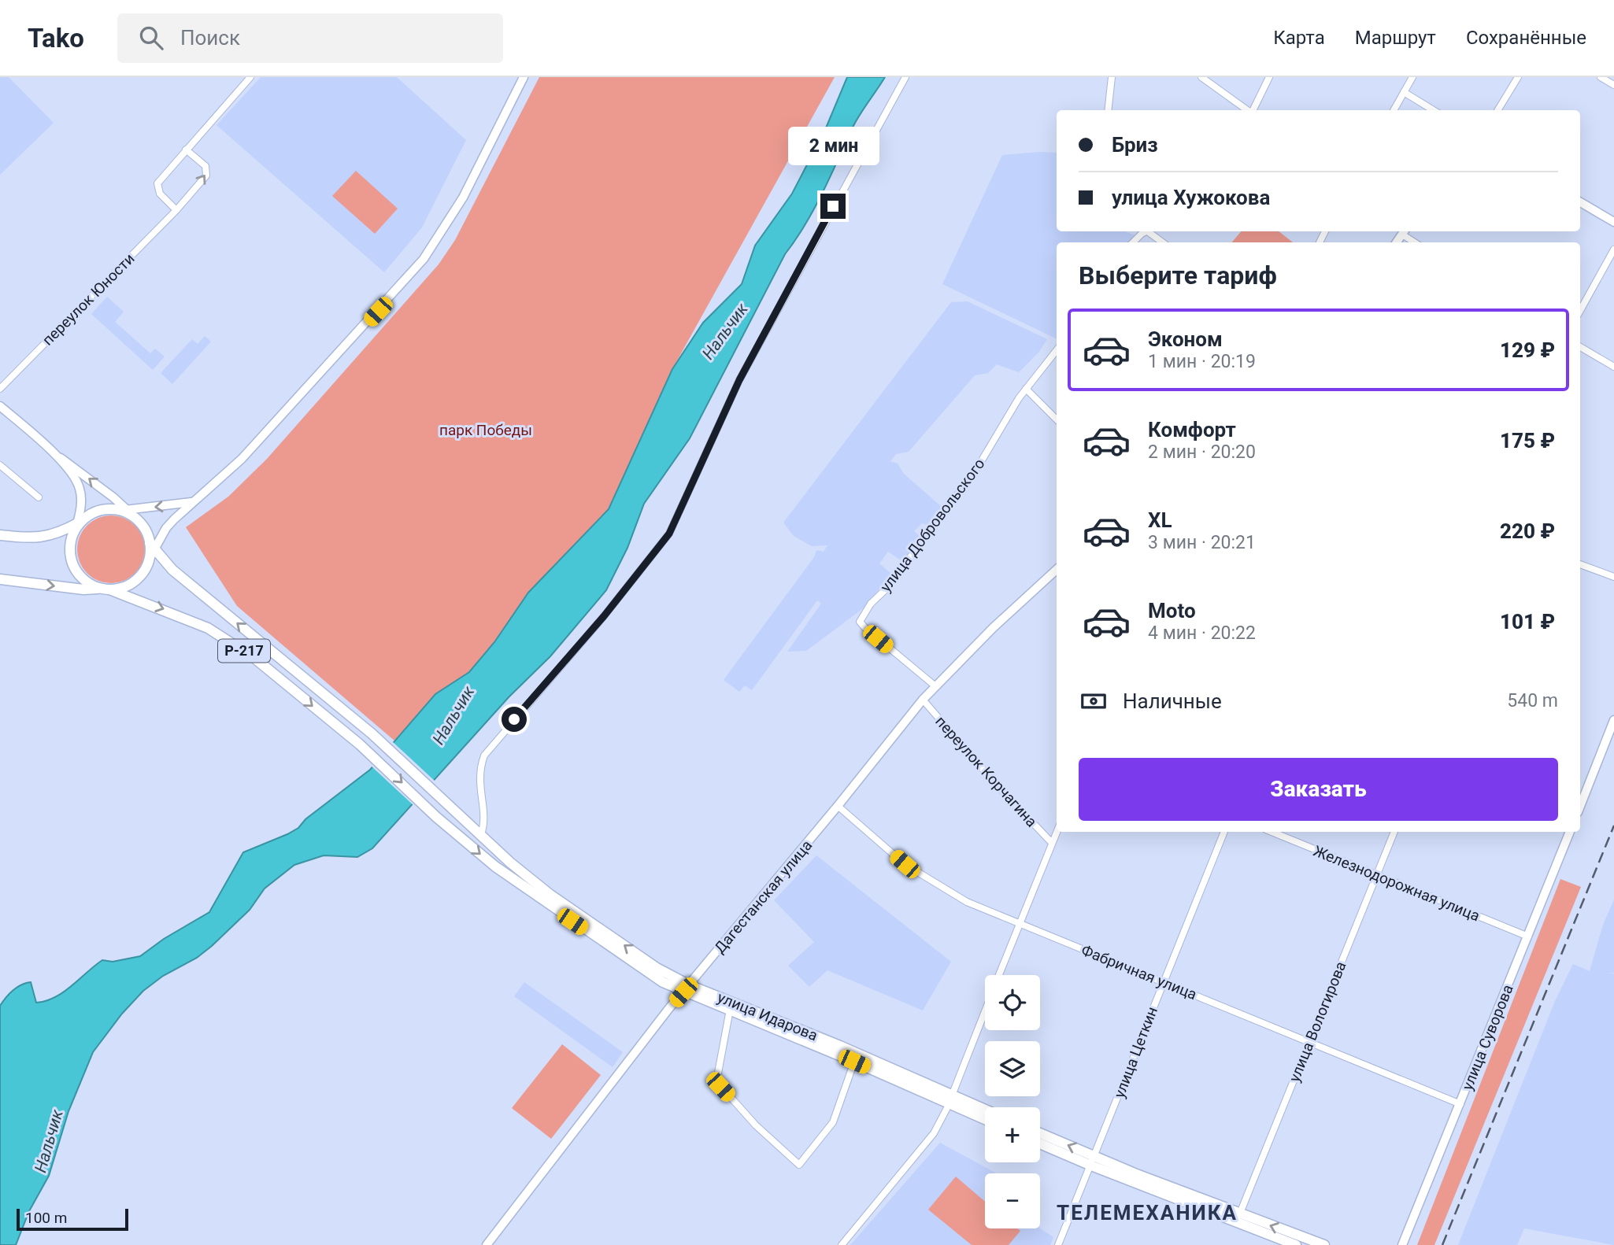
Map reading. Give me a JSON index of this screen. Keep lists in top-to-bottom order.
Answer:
{
  "streets": {
    "main road": ["Р-217", "улица Идарова"],
    "street": [
      "переулок Юности",
      "улица Добровольского",
      "переулок Корчагина",
      "Железнодорожная улица",
      "Дагестанская улица",
      "Фабричная улица",
      "улица Вологирова",
      "улица Суворова",
      "улица Цеткин"
    ]
  },
  "crossings": [
    ["улица Добровольского", "Дагестанская улица"],
    ["Р-217", "улица Идарова"],
    ["переулок Корчагина", "Дагестанская улица"],
    ["Железнодорожная улица", "улица Вологирова"],
    ["Железнодорожная улица", "улица Суворова"],
    ["Дагестанская улица", "Фабричная улица"],
    ["Дагестанская улица", "улица Идарова"],
    ["Фабричная улица", "улица Вологирова"],
    ["Фабричная улица", "улица Суворова"],
    ["Фабричная улица", "улица Цеткин"]
  ],
  "districts": ["ТЕЛЕМЕХАНИКА"],
  "water": ["Нальчик"],
  "parks": ["парк Победы"],
  "scale_bar": "100 m",
  "page": {
    "header": "Tako",
    "search": "Поиск",
    "nav": ["Карта", "Маршрут", "Сохранённые"],
    "banner": ["Бриз", "улица Хужокова"],
    "bubble": "2 мин",
    "heading": "Выберите тариф",
    "list": [
      {
        "name": "Эконом",
        "note": "1 мин · 20:19",
        "value": "129 ₽"
      },
      {
        "name": "Комфорт",
        "note": "2 мин · 20:20",
        "value": "175 ₽"
      },
      {
        "name": "XL",
        "note": "3 мин · 20:21",
        "value": "220 ₽"
      },
      {
        "name": "Moto",
        "note": "4 мин · 20:22",
        "value": "101 ₽"
      }
    ],
    "pay": ["Наличные", "540 m"],
    "buttons": "Заказать",
    "map_buttons": ["+", "−"],
    "scale": "100 m"
  }
}
